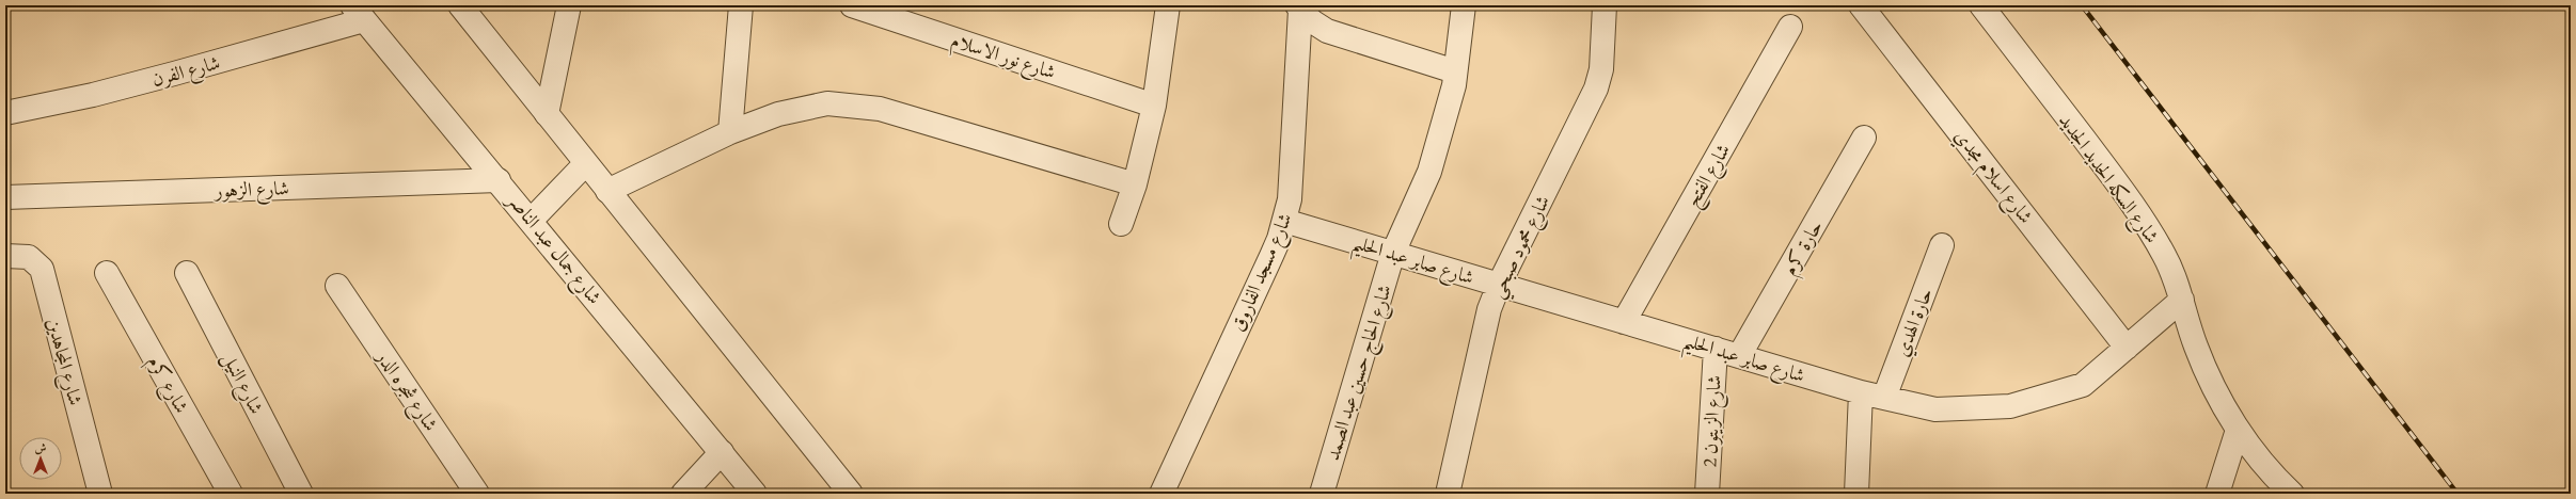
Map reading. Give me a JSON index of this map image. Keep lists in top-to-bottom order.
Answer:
{
  "streets": {
    "street": [
      "شارع نور الاسلام",
      "شارع الفرن",
      "شارع الفتح",
      "شارع اسلام مجدي",
      "شارع السكه الحديد الجديد",
      "شارع الزهور",
      "شارع محمود صبحي",
      "حارة كرم",
      "شارع جمال عبد الناصر",
      "شارع صابر عبد الحليم",
      "شارع مسجد الفاروق",
      "حارة الهدي",
      "شارع المجاهدين",
      "شارع الحاج حسين عبد الصمد",
      "شارع النيل",
      "شارع كرم",
      "شارع شجره الدر",
      "شارع الزيتون 2"
    ]
  },
  "crossings": [
    ["شارع الفرن", "شارع جمال عبد الناصر"],
    ["شارع الفتح", "شارع صابر عبد الحليم"],
    ["شارع اسلام مجدي", "شارع صابر عبد الحليم"],
    ["شارع السكه الحديد الجديد", "شارع صابر عبد الحليم"],
    ["شارع الزهور", "شارع جمال عبد الناصر"],
    ["شارع محمود صبحي", "شارع صابر عبد الحليم"],
    ["حارة كرم", "شارع صابر عبد الحليم"],
    ["شارع صابر عبد الحليم", "شارع مسجد الفاروق"],
    ["شارع صابر عبد الحليم", "حارة الهدي"],
    ["شارع صابر عبد الحليم", "شارع الحاج حسين عبد الصمد"],
    ["شارع صابر عبد الحليم", "شارع الزيتون 2"]
  ],
  "north": "top"
}
